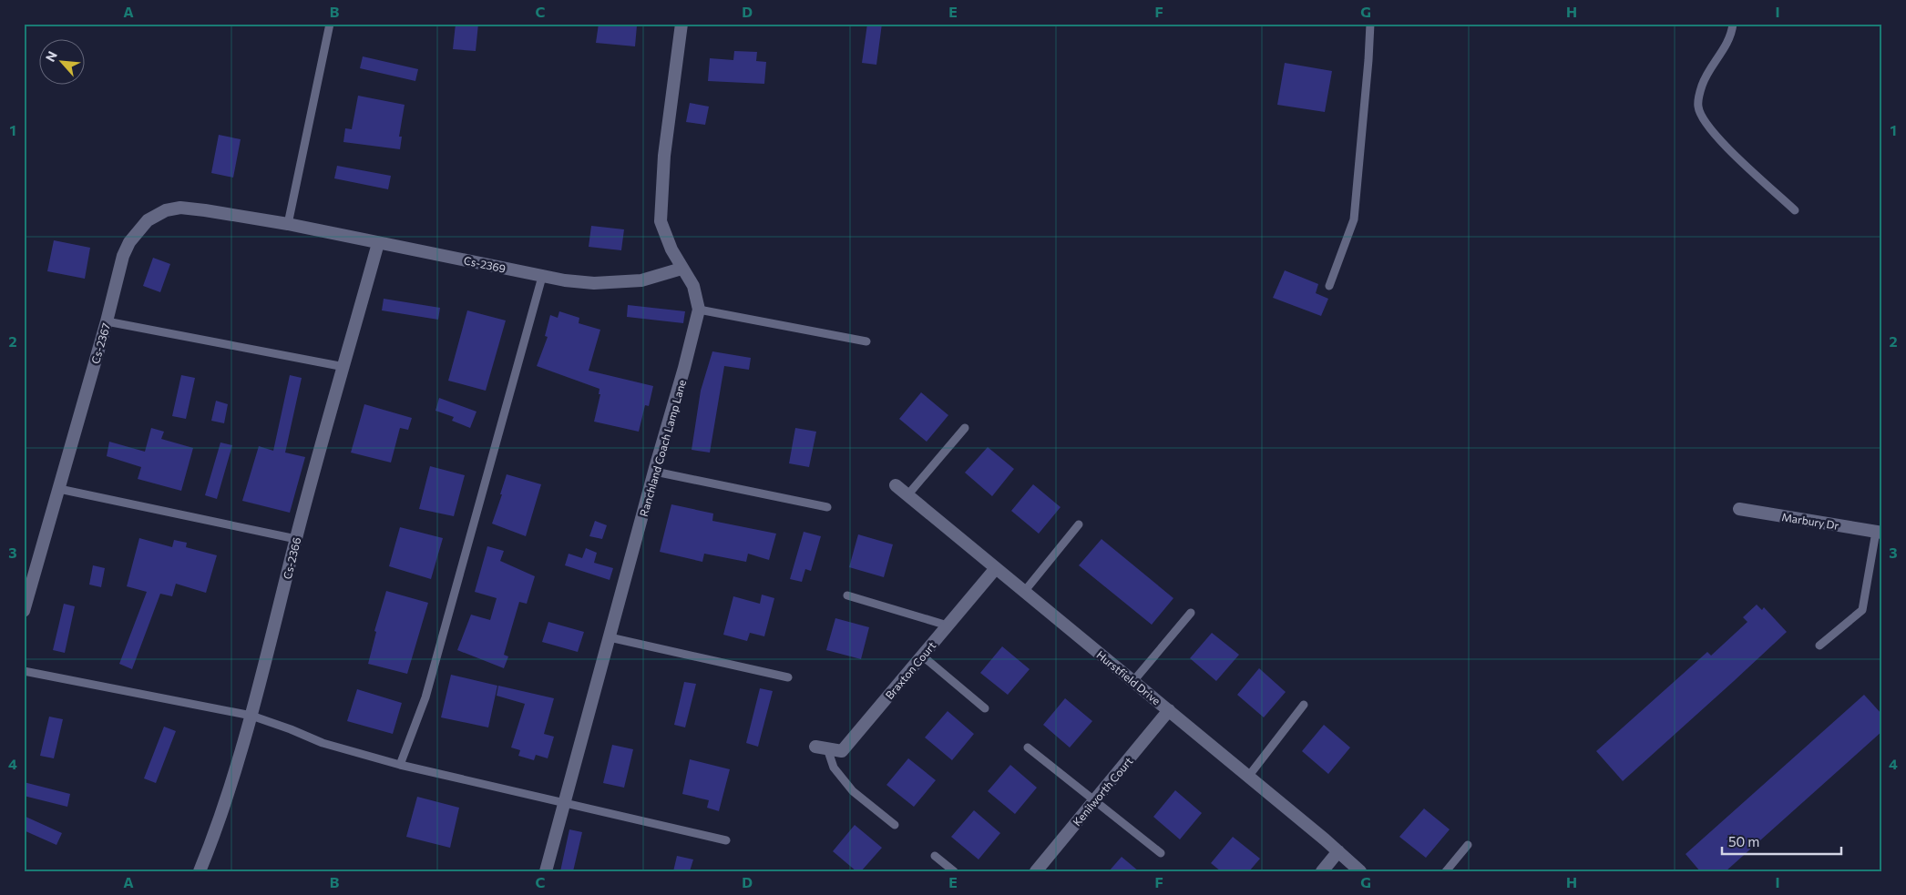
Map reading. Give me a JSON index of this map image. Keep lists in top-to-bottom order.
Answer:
{
  "streets": {
    "street": [
      "Cs-2369",
      "Cs-2367",
      "Ranchland Coach Lamp Lane",
      "Marbury Dr",
      "Cs-2366",
      "Braxton Court",
      "Hurstfield Drive",
      "Kenilworth Court"
    ]
  },
  "crossings": [
    ["Cs-2369", "Cs-2367"],
    ["Cs-2369", "Ranchland Coach Lamp Lane"],
    ["Cs-2369", "Cs-2366"],
    ["Braxton Court", "Hurstfield Drive"],
    ["Hurstfield Drive", "Kenilworth Court"]
  ],
  "scale_bar": "50 m",
  "north": "top left",
  "grid": {
    "columns": [
      "A",
      "B",
      "C",
      "D",
      "E",
      "F",
      "G",
      "H",
      "I"
    ],
    "rows": [
      "1",
      "2",
      "3",
      "4"
    ]
  }
}
